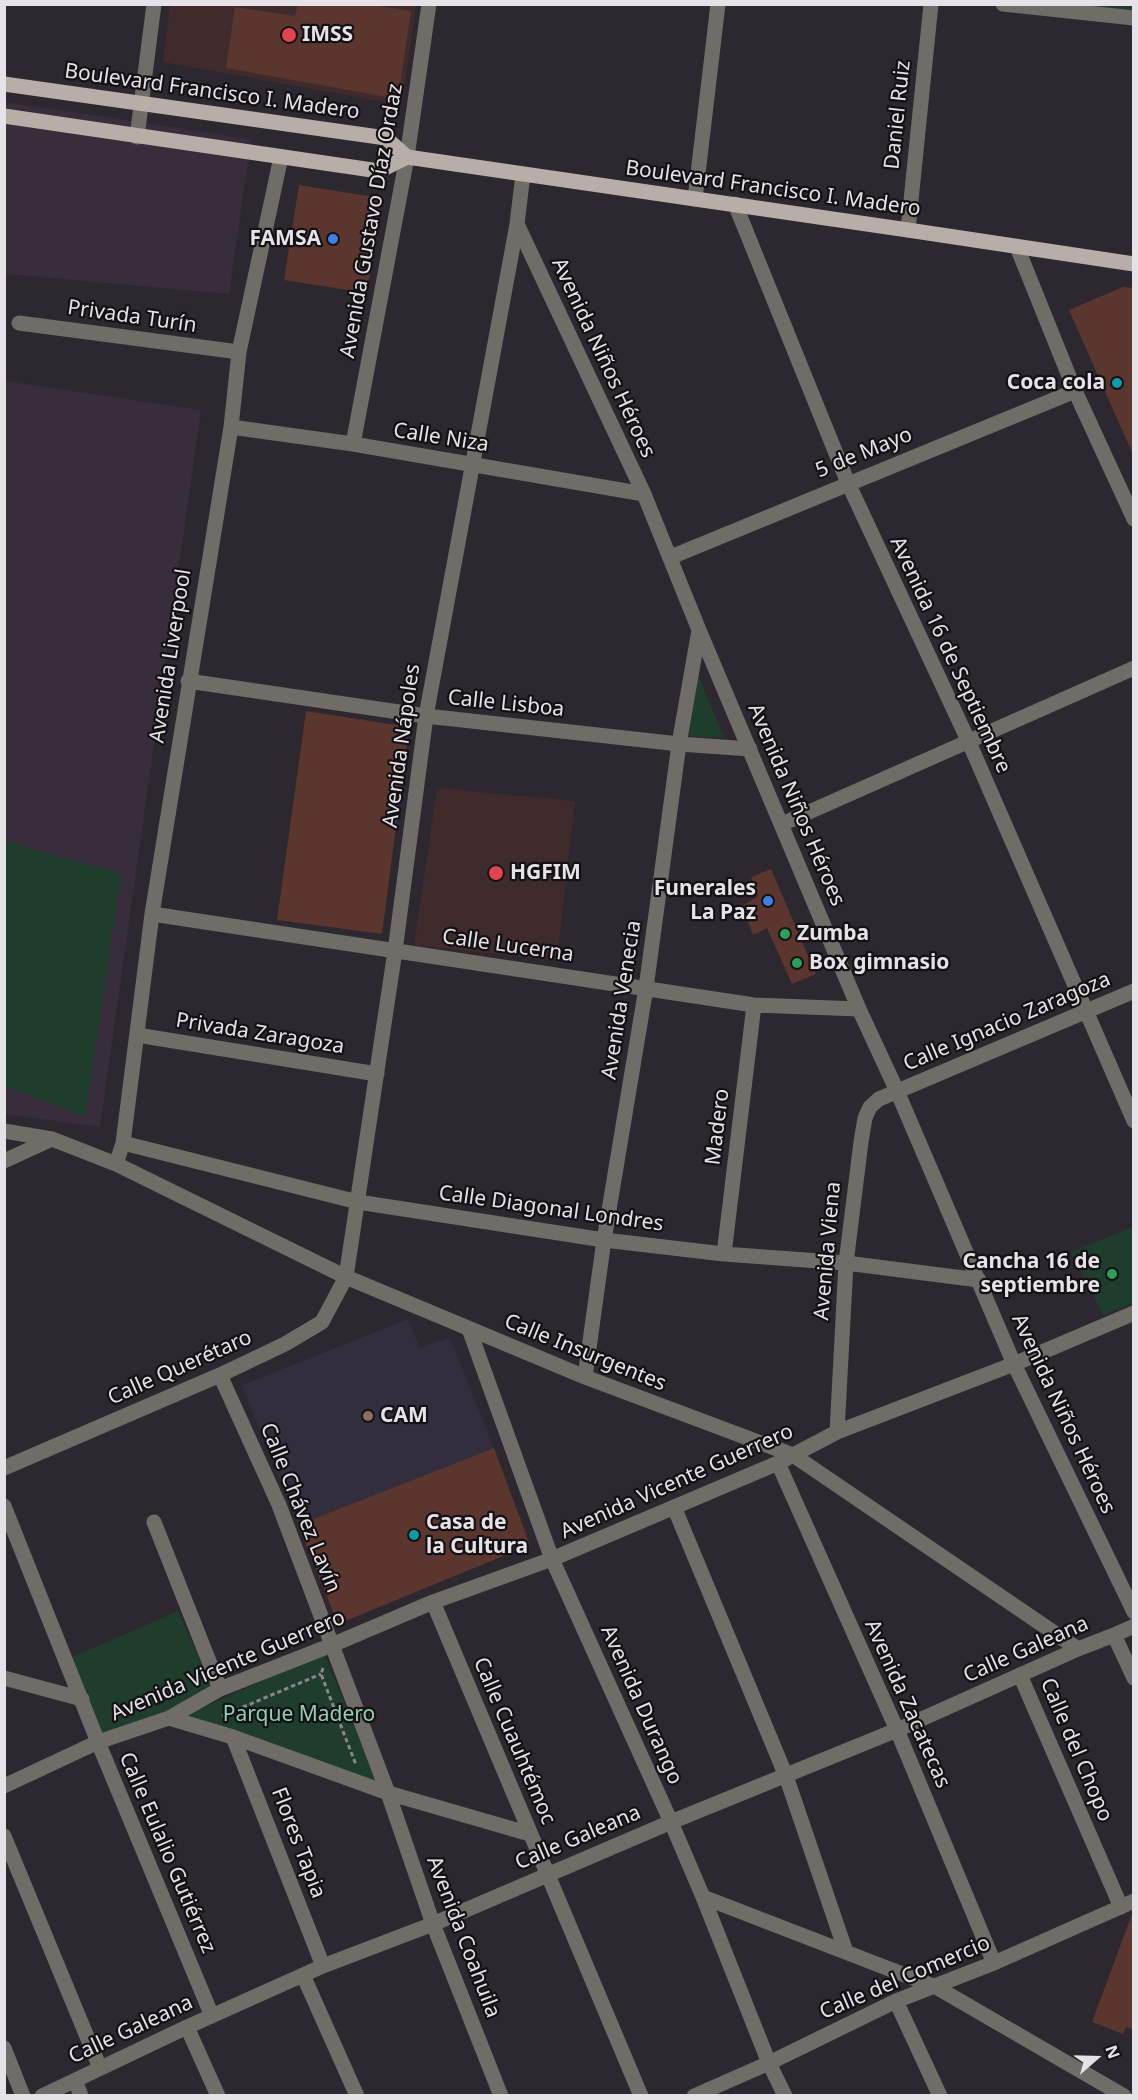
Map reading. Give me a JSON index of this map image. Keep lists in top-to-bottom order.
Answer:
{
  "streets": {
    "main road": ["Boulevard Francisco I. Madero"],
    "street": [
      "Daniel Ruiz",
      "Avenida Gustavo Díaz Ordaz",
      "Privada Turín",
      "Avenida Niños Héroes",
      "Calle Niza",
      "5 de Mayo",
      "Avenida 16 de Septiembre",
      "Avenida Liverpool",
      "Calle Lisboa",
      "Avenida Nápoles",
      "Calle Lucerna",
      "Avenida Venecia",
      "Calle Ignacio Zaragoza",
      "Privada Zaragoza",
      "Madero",
      "Calle Diagonal Londres",
      "Avenida Viena",
      "Calle Insurgentes",
      "Calle Querétaro",
      "Avenida Vicente Guerrero",
      "Calle Chávez Lavín",
      "Calle Galeana",
      "Avenida Zacatecas",
      "Avenida Durango",
      "Calle Cuauhtémoc",
      "Calle del Chopo",
      "Flores Tapia",
      "Calle Eulalio Gutiérrez",
      "Avenida Coahuila",
      "Calle del Comercio"
    ]
  },
  "crossings": [
    ["Boulevard Francisco I. Madero", "Daniel Ruiz"],
    ["Boulevard Francisco I. Madero", "Avenida Gustavo Díaz Ordaz"],
    ["Boulevard Francisco I. Madero", "Avenida 16 de Septiembre"],
    ["Avenida Gustavo Díaz Ordaz", "Calle Niza"],
    ["Privada Turín", "Avenida Liverpool"],
    ["Avenida Niños Héroes", "Calle Niza"],
    ["Avenida Niños Héroes", "5 de Mayo"],
    ["Avenida Niños Héroes", "Calle Lisboa"],
    ["Avenida Niños Héroes", "Avenida Nápoles"],
    ["Avenida Niños Héroes", "Calle Lucerna"],
    ["Avenida Niños Héroes", "Avenida Venecia"],
    ["Avenida Niños Héroes", "Calle Ignacio Zaragoza"],
    ["Avenida Niños Héroes", "Calle Diagonal Londres"],
    ["Avenida Niños Héroes", "Avenida Viena"],
    ["Avenida Niños Héroes", "Avenida Vicente Guerrero"],
    ["Calle Niza", "Avenida Liverpool"],
    ["Calle Niza", "Avenida Nápoles"],
    ["5 de Mayo", "Avenida 16 de Septiembre"],
    ["Avenida 16 de Septiembre", "Calle Ignacio Zaragoza"],
    ["Avenida Liverpool", "Calle Lisboa"],
    ["Avenida Liverpool", "Calle Lucerna"],
    ["Avenida Liverpool", "Privada Zaragoza"],
    ["Avenida Liverpool", "Calle Diagonal Londres"],
    ["Avenida Liverpool", "Calle Insurgentes"],
    ["Calle Lisboa", "Avenida Nápoles"],
    ["Calle Lisboa", "Avenida Venecia"],
    ["Avenida Nápoles", "Calle Lucerna"],
    ["Avenida Nápoles", "Privada Zaragoza"],
    ["Avenida Nápoles", "Calle Diagonal Londres"],
    ["Avenida Nápoles", "Calle Insurgentes"],
    ["Avenida Nápoles", "Calle Querétaro"],
    ["Calle Lucerna", "Avenida Venecia"],
    ["Calle Lucerna", "Madero"],
    ["Avenida Venecia", "Calle Diagonal Londres"],
    ["Avenida Venecia", "Calle Insurgentes"],
    ["Calle Ignacio Zaragoza", "Avenida Viena"],
    ["Madero", "Calle Diagonal Londres"],
    ["Calle Diagonal Londres", "Avenida Viena"],
    ["Avenida Viena", "Avenida Vicente Guerrero"],
    ["Calle Insurgentes", "Calle Querétaro"],
    ["Calle Insurgentes", "Avenida Vicente Guerrero"],
    ["Calle Insurgentes", "Calle Galeana"],
    ["Calle Insurgentes", "Avenida Durango"],
    ["Calle Querétaro", "Calle Chávez Lavín"],
    ["Avenida Vicente Guerrero", "Calle Chávez Lavín"],
    ["Avenida Vicente Guerrero", "Avenida Zacatecas"],
    ["Avenida Vicente Guerrero", "Avenida Durango"],
    ["Avenida Vicente Guerrero", "Calle Cuauhtémoc"],
    ["Avenida Vicente Guerrero", "Calle Eulalio Gutiérrez"],
    ["Calle Chávez Lavín", "Avenida Coahuila"],
    ["Calle Galeana", "Avenida Zacatecas"],
    ["Calle Galeana", "Avenida Durango"],
    ["Calle Galeana", "Calle Cuauhtémoc"],
    ["Calle Galeana", "Calle del Chopo"],
    ["Calle Galeana", "Flores Tapia"],
    ["Calle Galeana", "Calle Eulalio Gutiérrez"],
    ["Calle Galeana", "Avenida Coahuila"],
    ["Avenida Zacatecas", "Calle del Comercio"],
    ["Avenida Durango", "Calle del Comercio"],
    ["Calle del Chopo", "Calle del Comercio"]
  ],
  "parks": ["Parque Madero"],
  "places": [
    "IMSS",
    "FAMSA",
    "Coca cola",
    "HGFIM",
    "Funerales La Paz",
    "Zumba",
    "Box gimnasio",
    "Cancha 16 de septiembre",
    "CAM",
    "Casa de la Cultura"
  ],
  "north": "right"
}
